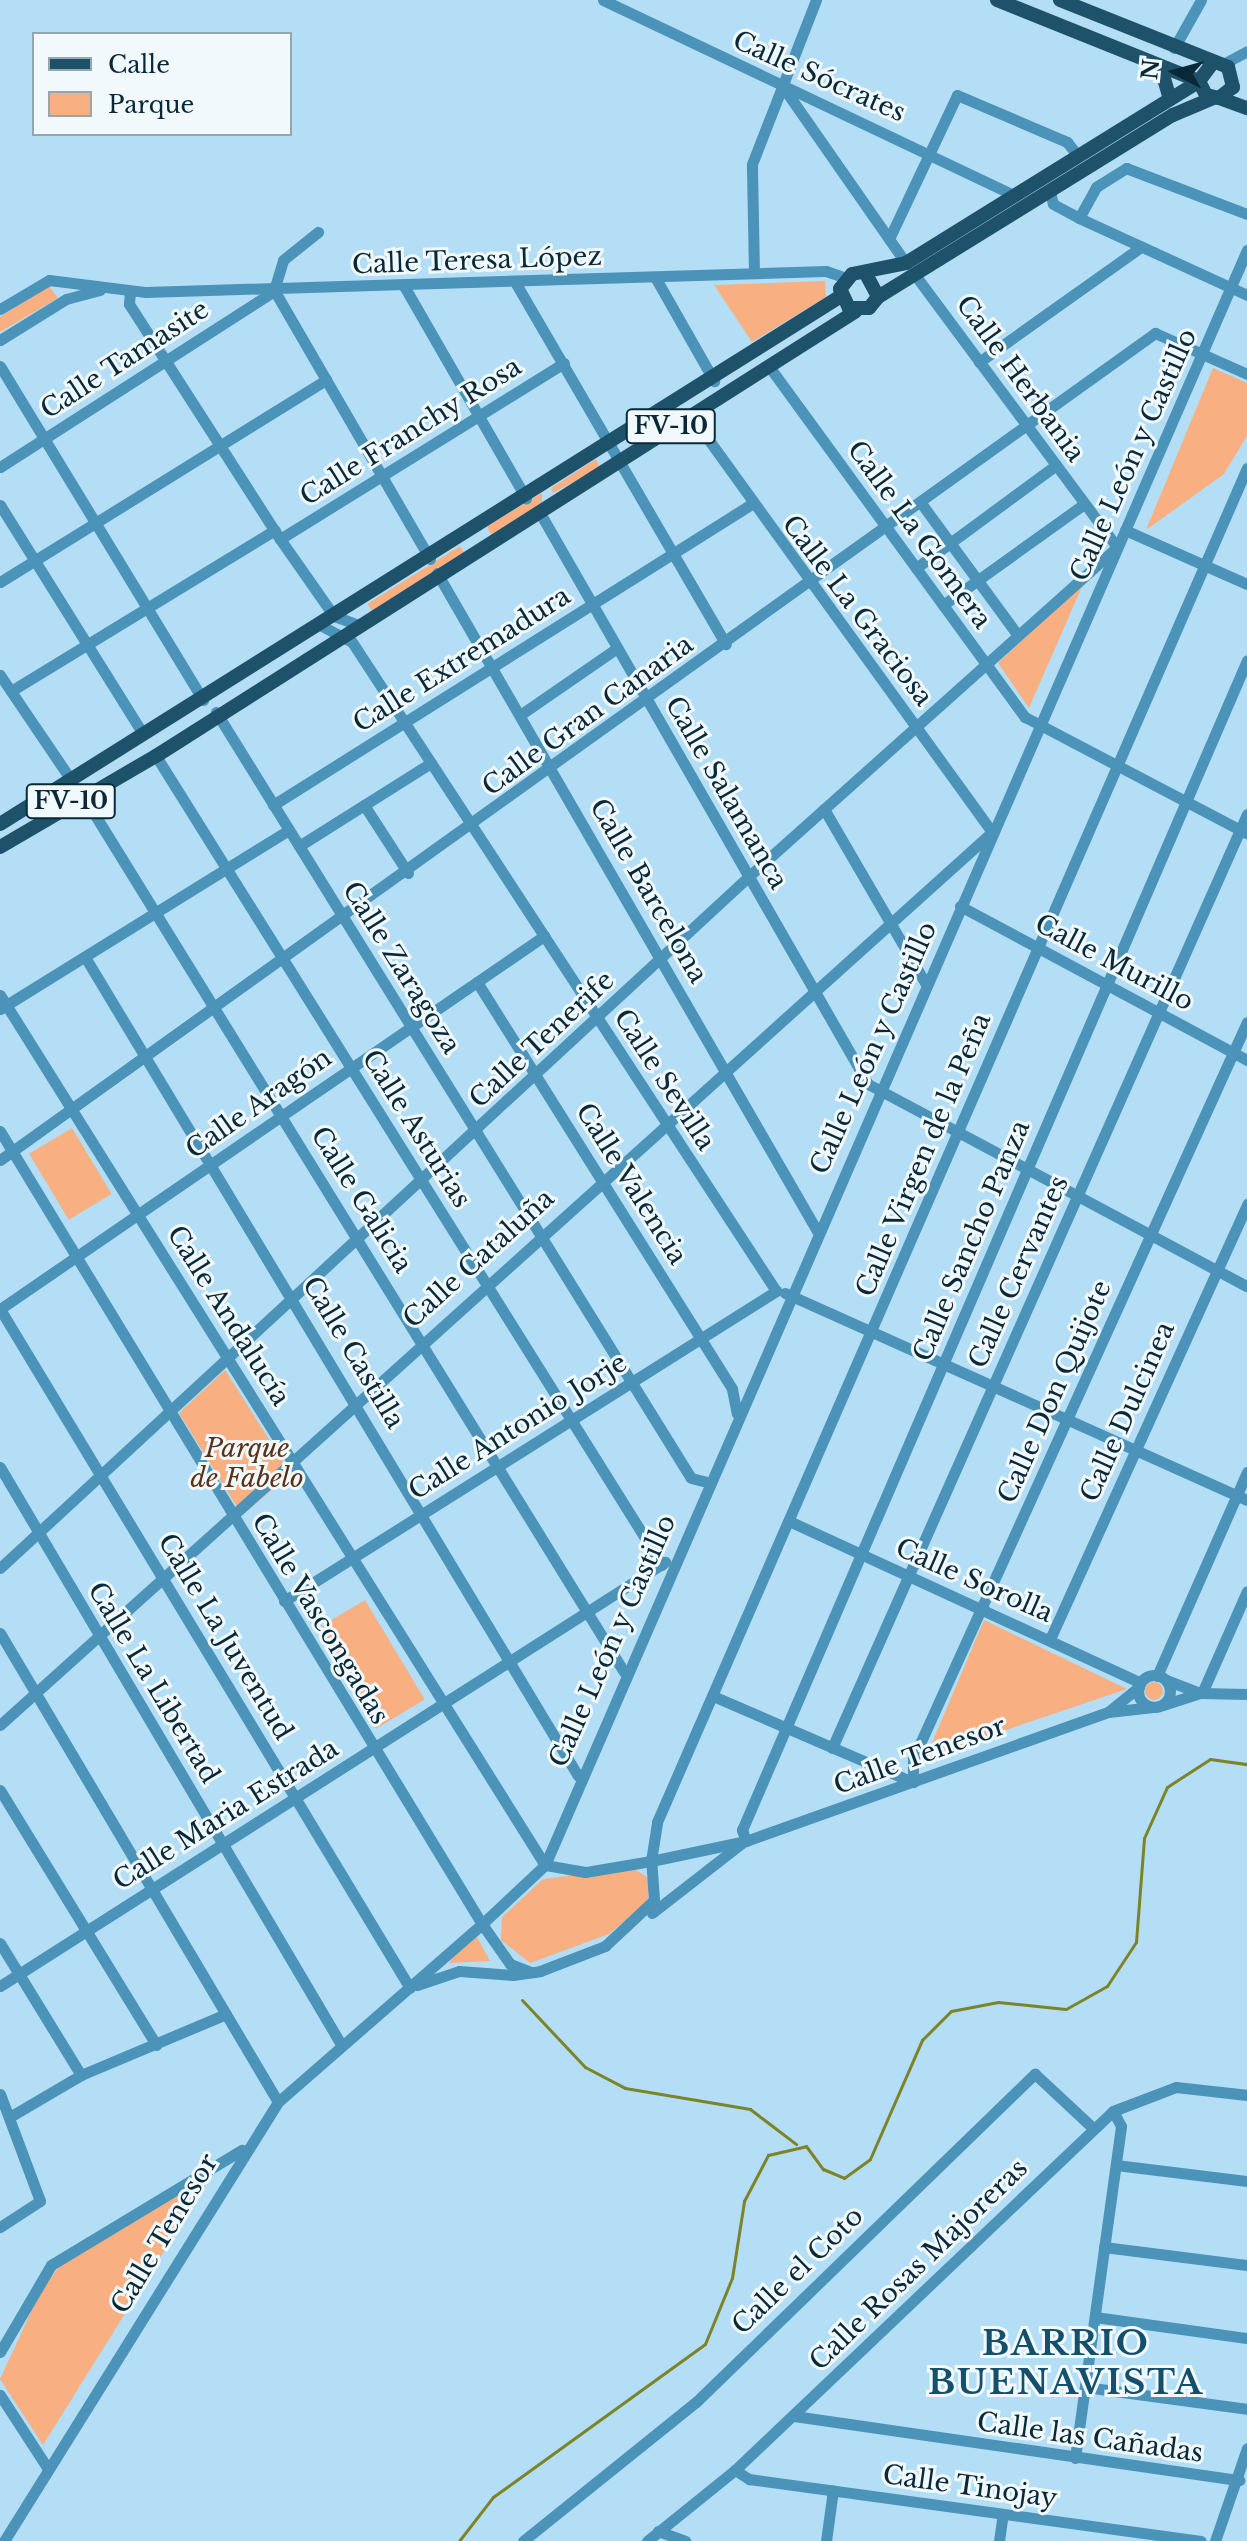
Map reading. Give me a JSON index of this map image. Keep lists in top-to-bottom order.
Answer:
{
  "streets": {
    "main road": ["FV-10"],
    "street": [
      "Calle Sócrates",
      "Calle Teresa López",
      "Calle Tamasite",
      "Calle Herbania",
      "Calle Franchy Rosa",
      "Calle León y Castillo",
      "Calle La Gomera",
      "Calle La Graciosa",
      "Calle Extremadura",
      "Calle Gran Canaria",
      "Calle Salamanca",
      "Calle Barcelona",
      "Calle Murillo",
      "Calle Zaragoza",
      "Calle Tenerife",
      "Calle Sevilla",
      "Calle Aragón",
      "Calle Asturias",
      "Calle Virgen de la Peña",
      "Calle Valencia",
      "Calle Galicia",
      "Calle Sancho Panza",
      "Calle Cataluña",
      "Calle Cervantes",
      "Calle Andalucía",
      "Calle Castilla",
      "Calle Don Quijote",
      "Calle Dulcinea",
      "Calle Antonio Jorje",
      "Calle Sorolla",
      "Calle Vascongadas",
      "Calle La Juventud",
      "Calle La Libertad",
      "Calle Tenesor",
      "Calle Maria Estrada",
      "Calle Rosas Majoreras",
      "Calle el Coto",
      "Calle las Cañadas",
      "Calle Tinojay"
    ]
  },
  "crossings": [
    ["Calle Sócrates", "Calle Herbania"],
    ["Calle Sócrates", "FV-10"],
    ["Calle Teresa López", "Calle Tamasite"],
    ["Calle Teresa López", "FV-10"],
    ["Calle Herbania", "FV-10"],
    ["Calle Herbania", "Calle León y Castillo"],
    ["Calle Herbania", "Calle Gran Canaria"],
    ["Calle Herbania", "Calle Tenerife"],
    ["FV-10", "Calle La Gomera"],
    ["FV-10", "Calle La Graciosa"],
    ["FV-10", "Calle Salamanca"],
    ["FV-10", "Calle Barcelona"],
    ["FV-10", "Calle Zaragoza"],
    ["FV-10", "Calle Sevilla"],
    ["FV-10", "Calle Asturias"],
    ["FV-10", "Calle Galicia"],
    ["Calle León y Castillo", "Calle La Gomera"],
    ["Calle León y Castillo", "Calle La Graciosa"],
    ["Calle León y Castillo", "Calle Gran Canaria"],
    ["Calle León y Castillo", "Calle Salamanca"],
    ["Calle León y Castillo", "Calle Barcelona"],
    ["Calle León y Castillo", "Calle Murillo"],
    ["Calle León y Castillo", "Calle Zaragoza"],
    ["Calle León y Castillo", "Calle Tenerife"],
    ["Calle León y Castillo", "Calle Valencia"],
    ["Calle León y Castillo", "Calle Galicia"],
    ["Calle León y Castillo", "Calle Cataluña"],
    ["Calle León y Castillo", "Calle Andalucía"],
    ["Calle León y Castillo", "Calle Castilla"],
    ["Calle León y Castillo", "Calle Tenesor"],
    ["Calle León y Castillo", "Calle Maria Estrada"],
    ["Calle La Gomera", "Calle Gran Canaria"],
    ["Calle La Gomera", "Calle Tenerife"],
    ["Calle La Graciosa", "Calle Extremadura"],
    ["Calle La Graciosa", "Calle Gran Canaria"],
    ["Calle La Graciosa", "Calle Tenerife"],
    ["Calle La Graciosa", "Calle Cataluña"],
    ["Calle Extremadura", "Calle Salamanca"],
    ["Calle Extremadura", "Calle Barcelona"],
    ["Calle Extremadura", "Calle Zaragoza"],
    ["Calle Extremadura", "Calle Sevilla"],
    ["Calle Gran Canaria", "Calle Salamanca"],
    ["Calle Gran Canaria", "Calle Barcelona"],
    ["Calle Gran Canaria", "Calle Zaragoza"],
    ["Calle Gran Canaria", "Calle Sevilla"],
    ["Calle Gran Canaria", "Calle Asturias"],
    ["Calle Gran Canaria", "Calle Galicia"],
    ["Calle Gran Canaria", "Calle Andalucía"],
    ["Calle Gran Canaria", "Calle Castilla"],
    ["Calle Gran Canaria", "Calle Vascongadas"],
    ["Calle Salamanca", "Calle Tenerife"],
    ["Calle Salamanca", "Calle Cataluña"],
    ["Calle Barcelona", "Calle Tenerife"],
    ["Calle Barcelona", "Calle Cataluña"],
    ["Calle Murillo", "Calle Virgen de la Peña"],
    ["Calle Murillo", "Calle Sancho Panza"],
    ["Calle Murillo", "Calle Cervantes"],
    ["Calle Murillo", "Calle Don Quijote"],
    ["Calle Zaragoza", "Calle Tenerife"],
    ["Calle Zaragoza", "Calle Aragón"],
    ["Calle Zaragoza", "Calle Cataluña"],
    ["Calle Zaragoza", "Calle Antonio Jorje"],
    ["Calle Tenerife", "Calle Sevilla"],
    ["Calle Tenerife", "Calle Asturias"],
    ["Calle Tenerife", "Calle Valencia"],
    ["Calle Tenerife", "Calle Galicia"],
    ["Calle Tenerife", "Calle Andalucía"],
    ["Calle Tenerife", "Calle Castilla"],
    ["Calle Tenerife", "Calle Vascongadas"],
    ["Calle Tenerife", "Calle La Juventud"],
    ["Calle Tenerife", "Calle La Libertad"],
    ["Calle Sevilla", "Calle Aragón"],
    ["Calle Sevilla", "Calle Cataluña"],
    ["Calle Sevilla", "Calle Antonio Jorje"],
    ["Calle Aragón", "Calle Asturias"],
    ["Calle Aragón", "Calle Valencia"],
    ["Calle Aragón", "Calle Galicia"],
    ["Calle Aragón", "Calle Andalucía"],
    ["Calle Aragón", "Calle Castilla"],
    ["Calle Aragón", "Calle Vascongadas"],
    ["Calle Aragón", "Calle La Juventud"],
    ["Calle Asturias", "Calle Cataluña"],
    ["Calle Asturias", "Calle Antonio Jorje"],
    ["Calle Asturias", "Calle Maria Estrada"],
    ["Calle Virgen de la Peña", "Calle Sorolla"],
    ["Calle Virgen de la Peña", "Calle Tenesor"],
    ["Calle Valencia", "Calle Cataluña"],
    ["Calle Valencia", "Calle Antonio Jorje"],
    ["Calle Galicia", "Calle Cataluña"],
    ["Calle Galicia", "Calle Antonio Jorje"],
    ["Calle Galicia", "Calle Maria Estrada"],
    ["Calle Sancho Panza", "Calle Sorolla"],
    ["Calle Sancho Panza", "Calle Tenesor"],
    ["Calle Cataluña", "Calle Andalucía"],
    ["Calle Cataluña", "Calle Castilla"],
    ["Calle Cataluña", "Calle Vascongadas"],
    ["Calle Cataluña", "Calle La Juventud"],
    ["Calle Cataluña", "Calle La Libertad"],
    ["Calle Cervantes", "Calle Sorolla"],
    ["Calle Andalucía", "Calle Antonio Jorje"],
    ["Calle Andalucía", "Calle Tenesor"],
    ["Calle Andalucía", "Calle Maria Estrada"],
    ["Calle Castilla", "Calle Antonio Jorje"],
    ["Calle Castilla", "Calle Maria Estrada"],
    ["Calle Don Quijote", "Calle Sorolla"],
    ["Calle Don Quijote", "Calle Tenesor"],
    ["Calle Dulcinea", "Calle Sorolla"],
    ["Calle Antonio Jorje", "Calle Vascongadas"],
    ["Calle Sorolla", "Calle Tenesor"],
    ["Calle Vascongadas", "Calle Tenesor"],
    ["Calle Vascongadas", "Calle Maria Estrada"],
    ["Calle La Juventud", "Calle Tenesor"],
    ["Calle La Juventud", "Calle Maria Estrada"],
    ["Calle La Libertad", "Calle Tenesor"],
    ["Calle La Libertad", "Calle Maria Estrada"],
    ["Calle Rosas Majoreras", "Calle el Coto"],
    ["Calle Rosas Majoreras", "Calle las Cañadas"],
    ["Calle Rosas Majoreras", "Calle Tinojay"]
  ],
  "districts": ["BARRIO BUENAVISTA"],
  "parks": ["Parque de Fabelo"],
  "legend": ["Calle", "Parque"],
  "north": "left"
}
